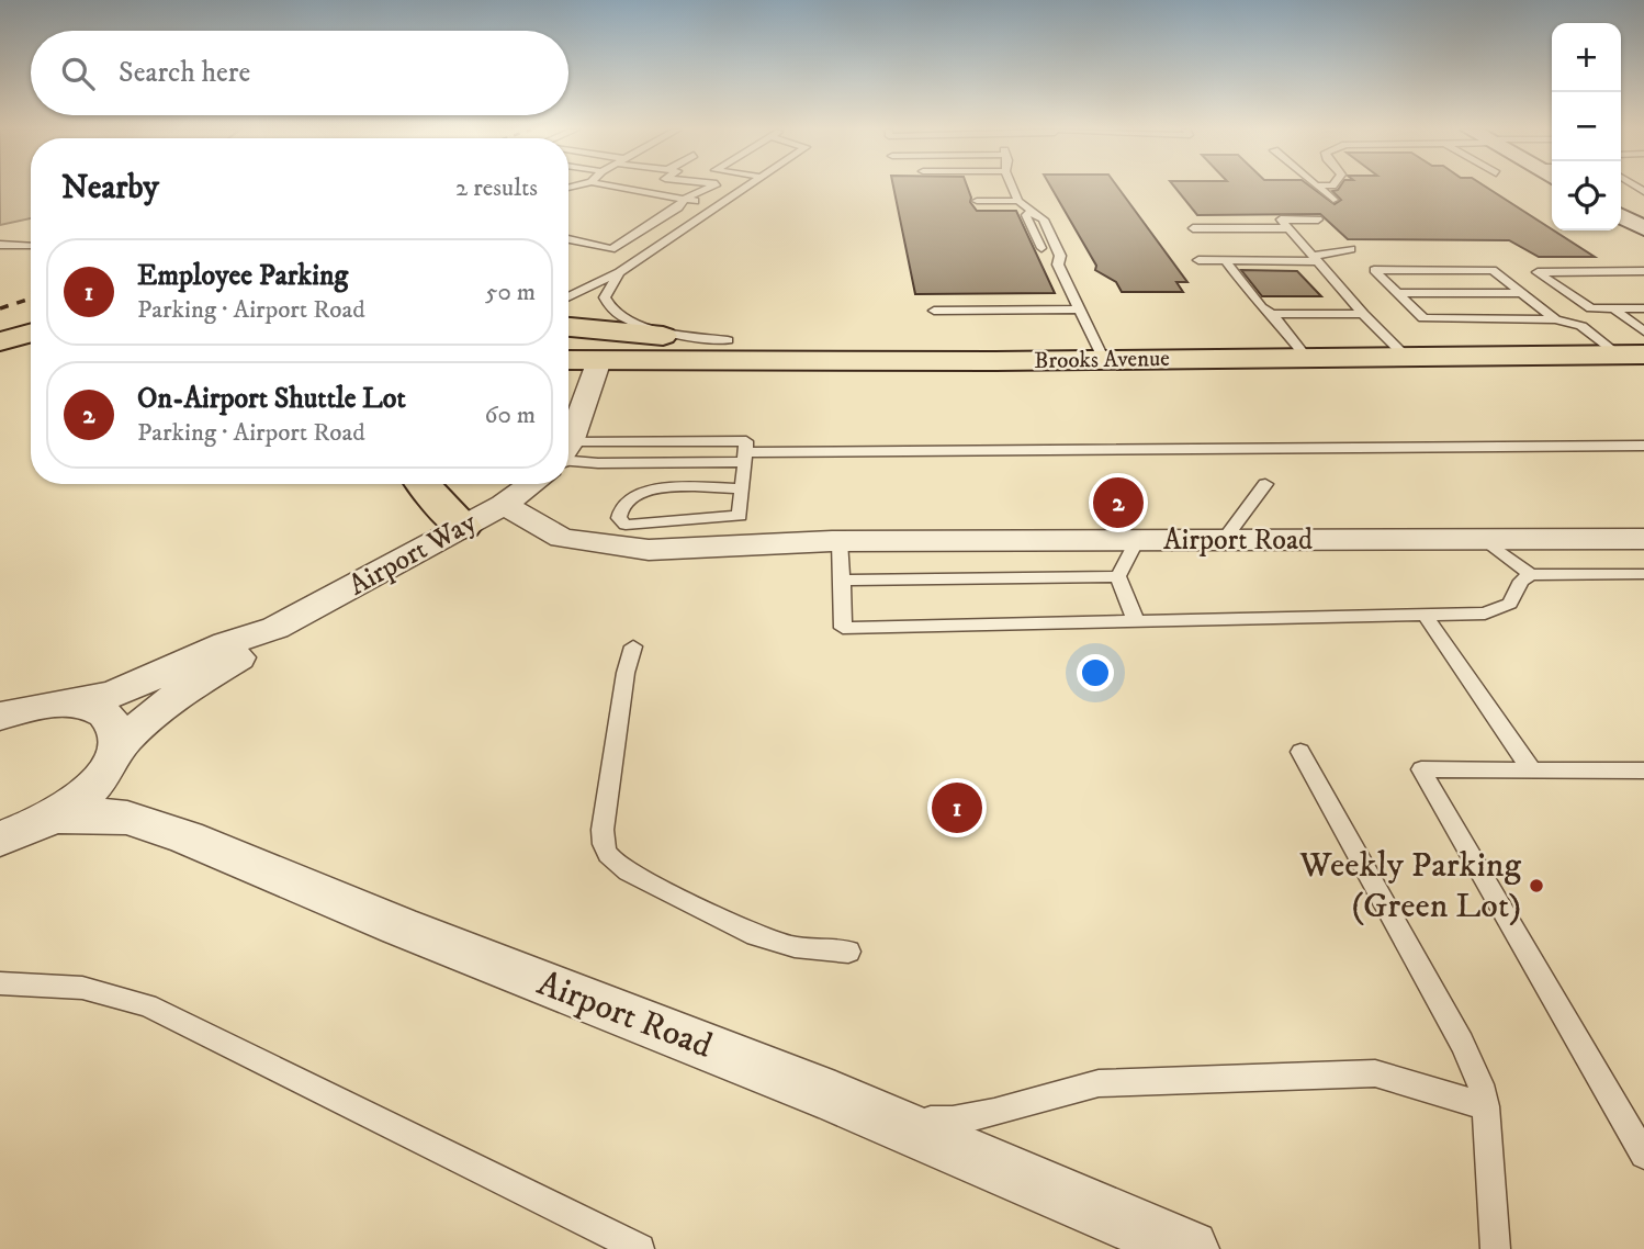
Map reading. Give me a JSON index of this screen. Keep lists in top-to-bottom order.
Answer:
{
  "streets": {
    "main road": ["Brooks Avenue"],
    "street": ["Airport Road", "Airport Way"]
  },
  "crossings": [
    ["Airport Road", "Airport Way"]
  ],
  "places": ["Weekly Parking (Green Lot)"],
  "page": {
    "map_buttons": ["+", "−"],
    "search": "Search here",
    "heading": ["Nearby", "2 results"],
    "list": [
      {
        "mark": "1",
        "name": "Employee Parking",
        "note": "Parking · Airport Road",
        "value": "50 m"
      },
      {
        "mark": "2",
        "name": "On-Airport Shuttle Lot",
        "note": "Parking · Airport Road",
        "value": "60 m"
      }
    ],
    "pins": ["2", "1"]
  }
}
